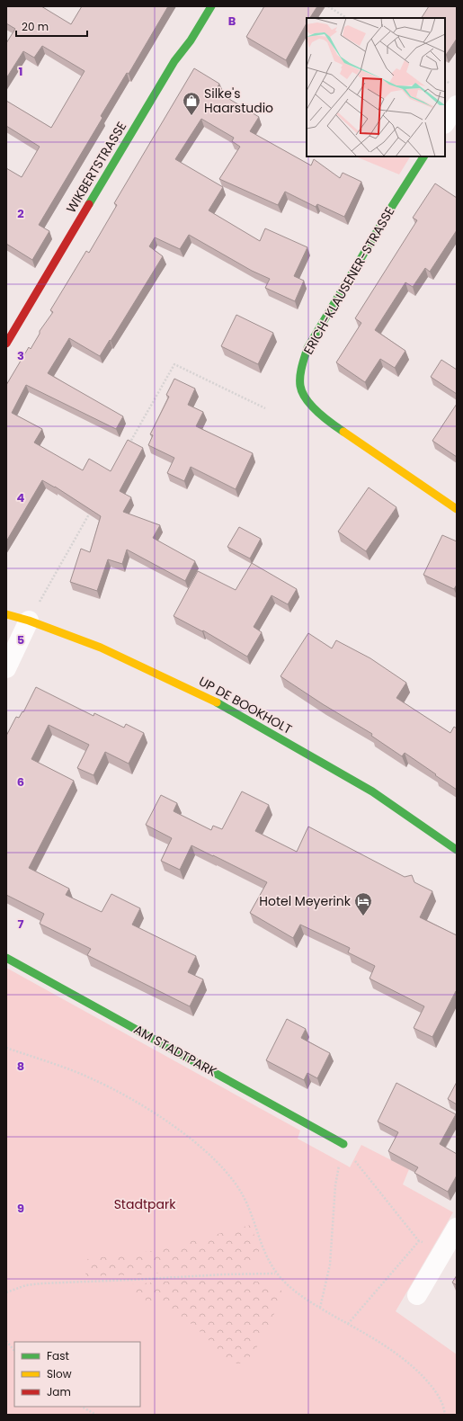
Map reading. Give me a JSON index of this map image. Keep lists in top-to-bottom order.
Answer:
{
  "streets": {
    "street": [
      "WIKBERTSTRASSE",
      "ERICH-KLAUSENER-STRASSE",
      "UP DE BOOKHOLT",
      "AM STADTPARK"
    ]
  },
  "parks": ["Stadtpark"],
  "places": {
    "shop": ["Silke's Haarstudio"],
    "hotel": ["Hotel Meyerink"]
  },
  "legend": ["Fast", "Slow", "Jam"],
  "scale_bar": "20 m",
  "grid": {
    "columns": ["B"],
    "rows": [
      "1",
      "2",
      "3",
      "4",
      "5",
      "6",
      "7",
      "8",
      "9"
    ]
  }
}
